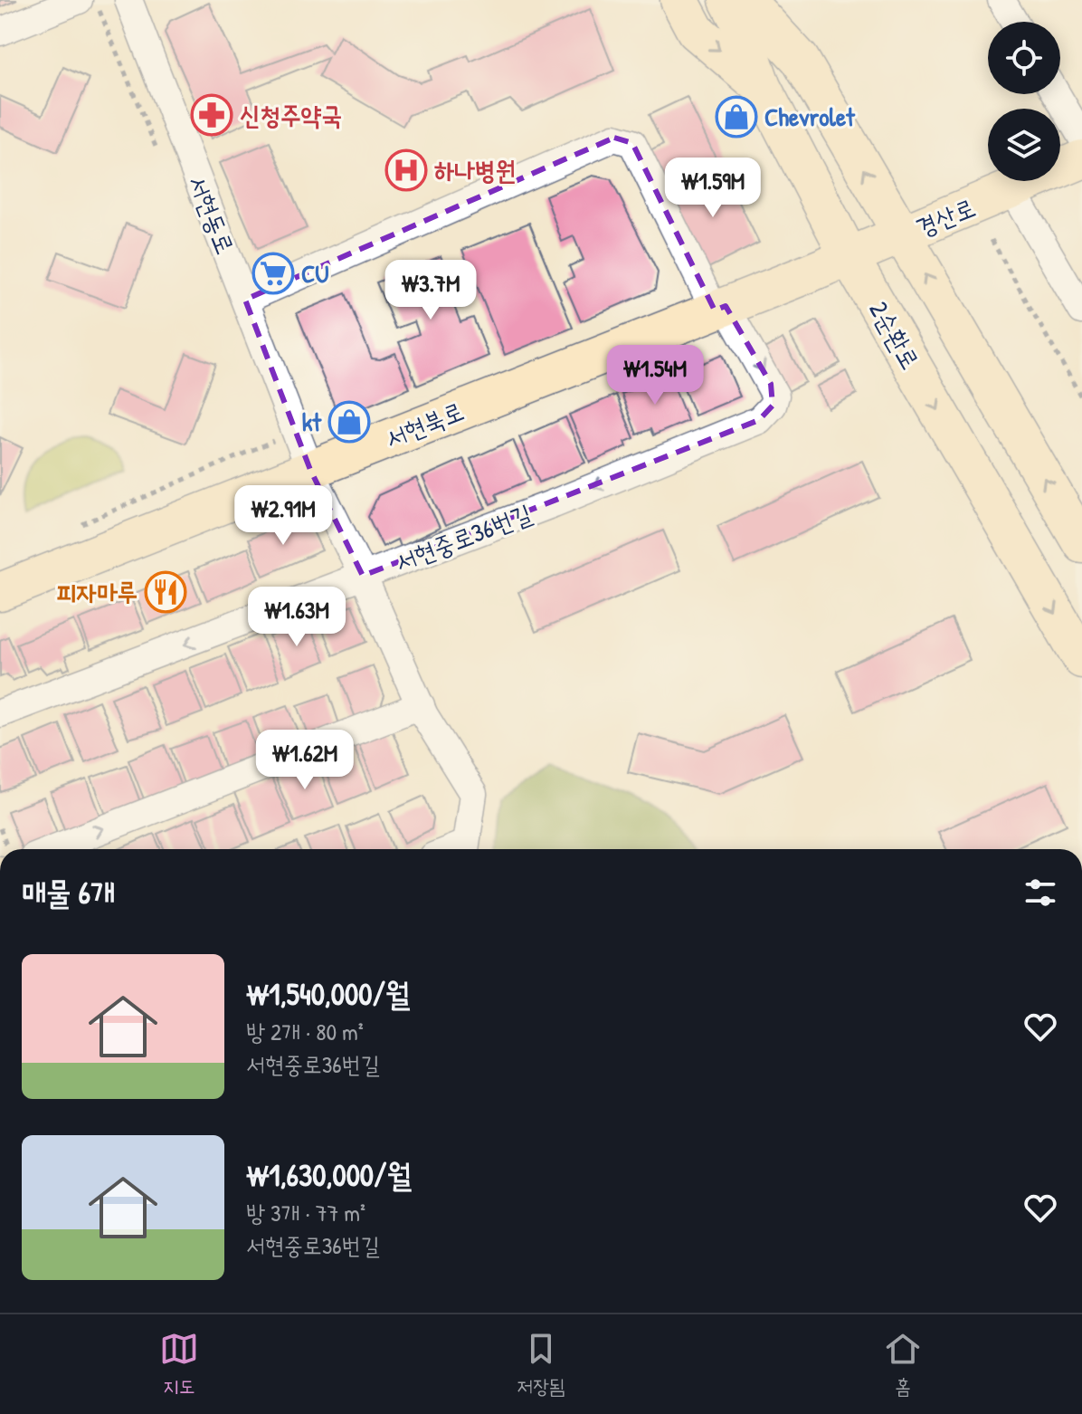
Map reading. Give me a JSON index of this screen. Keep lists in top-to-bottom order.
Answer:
{
  "streets": {
    "street": [
      "서현동로",
      "경산로",
      "2순환로",
      "서현북로",
      "서현중로36번길"
    ]
  },
  "crossings": [
    ["서현동로", "서현북로"],
    ["서현동로", "서현중로36번길"],
    ["경산로", "2순환로"],
    ["경산로", "서현북로"],
    ["2순환로", "서현북로"],
    ["서현북로", "서현중로36번길"]
  ],
  "places": {
    "pharmacy": ["신청주약국"],
    "shop": ["Chevrolet", "kt"],
    "hospital": ["하나병원"],
    "supermarket": ["CU"],
    "restaurant": ["피자마루"]
  },
  "page": {
    "price": [
      "₩1.59M",
      "₩3.7M",
      "₩1.54M",
      "₩2.91M",
      "₩1.63M",
      "₩1.62M"
    ],
    "heading": "매물 6개",
    "list": [
      {
        "name": "₩1,540,000/월",
        "note": "방 2개 · 80 m² · 서현중로36번길"
      },
      {
        "name": "₩1,630,000/월",
        "note": "방 3개 · 77 m² · 서현중로36번길"
      }
    ],
    "tabs": ["지도", "저장됨", "홈"]
  }
}
